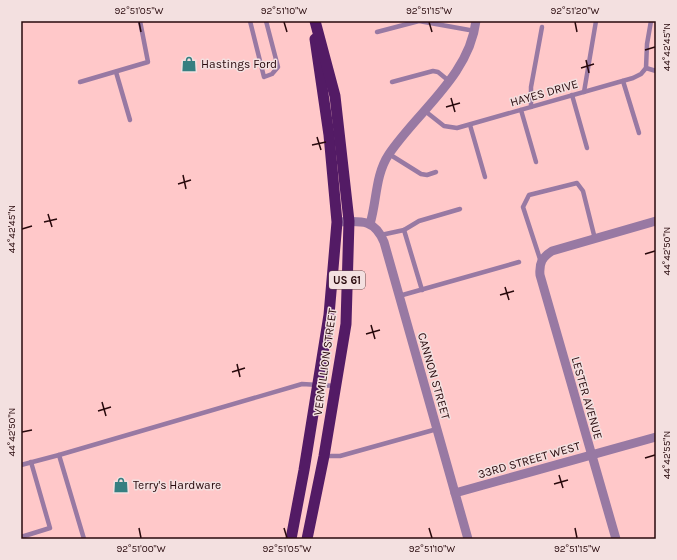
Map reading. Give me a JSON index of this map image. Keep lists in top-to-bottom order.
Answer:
{
  "streets": {
    "highway": ["US 61", "VERMILLION STREET"],
    "street": ["CANNON STREET", "LESTER AVENUE", "33RD STREET WEST"],
    "lane": ["HAYES DRIVE"]
  },
  "crossings": [
    ["CANNON STREET", "33RD STREET WEST"],
    ["LESTER AVENUE", "33RD STREET WEST"]
  ],
  "places": {
    "shop": ["Hastings Ford", "Terry's Hardware"]
  },
  "coordinates": [
    "92°51'05\"W",
    "92°51'10\"W",
    "92°51'15\"W",
    "92°51'20\"W",
    "44°42'45\"N",
    "44°42'50\"N",
    "44°42'55\"N",
    "92°51'00\"W"
  ]
}
